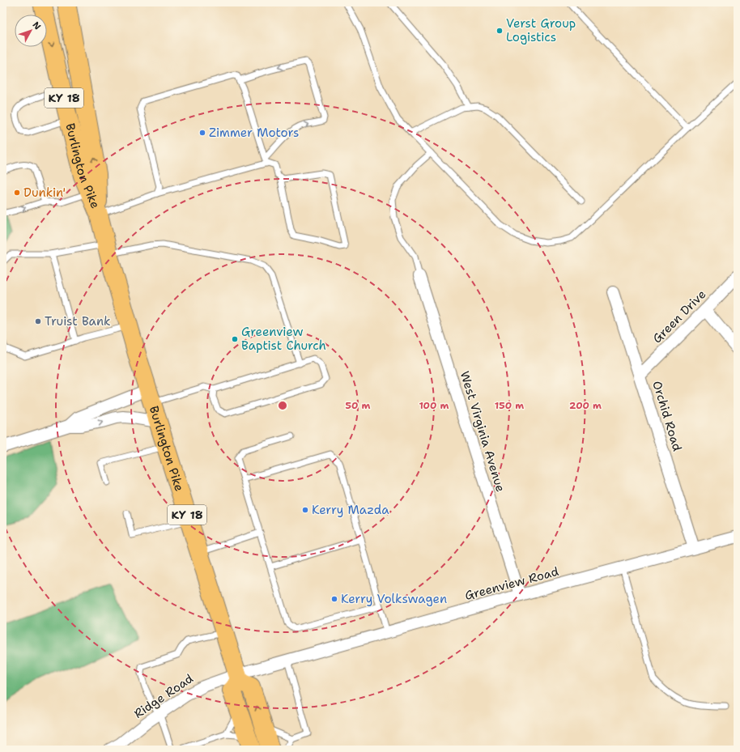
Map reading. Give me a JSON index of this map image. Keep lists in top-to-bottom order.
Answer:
{
  "streets": {
    "main road": ["KY 18", "Burlington Pike"],
    "street": [
      "Green Drive",
      "Orchid Road",
      "West Virginia Avenue",
      "Greenview Road",
      "Ridge Road"
    ]
  },
  "crossings": [
    ["Burlington Pike", "Greenview Road"],
    ["Burlington Pike", "Ridge Road"],
    ["Green Drive", "Orchid Road"],
    ["Orchid Road", "Greenview Road"],
    ["West Virginia Avenue", "Greenview Road"],
    ["Greenview Road", "Ridge Road"]
  ],
  "places": [
    "Verst Group Logistics",
    "Zimmer Motors",
    "Dunkin'",
    "Truist Bank",
    "Greenview Baptist Church",
    "Kerry Mazda",
    "Kerry Volkswagen"
  ],
  "north": "top right",
  "rings": [
    "50 m",
    "100 m",
    "150 m",
    "200 m"
  ]
}
